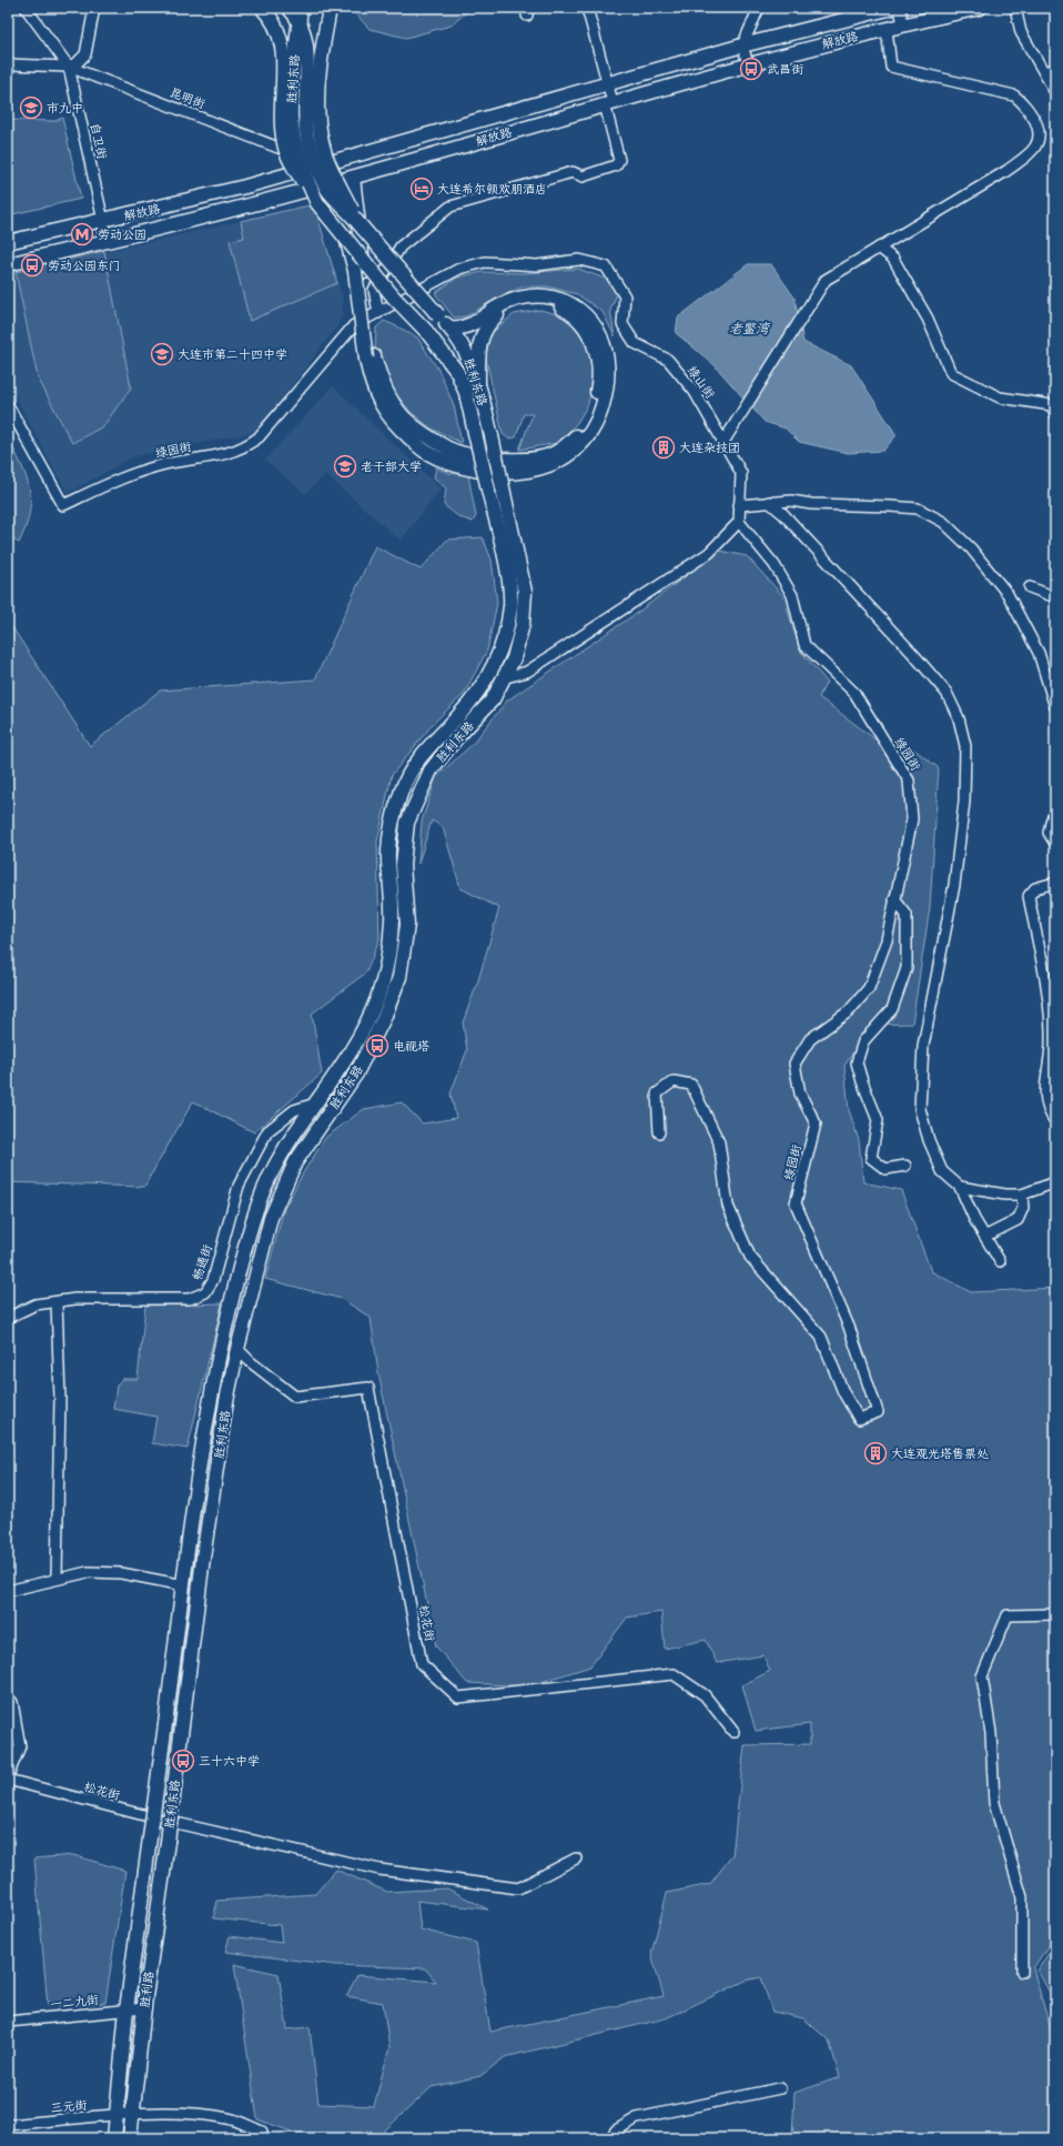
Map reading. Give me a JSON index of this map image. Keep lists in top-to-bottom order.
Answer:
{
  "streets": {
    "main road": ["解放路", "胜利东路", "胜利路"],
    "street": [
      "昆明街",
      "自卫街",
      "绿山街",
      "绿园街",
      "畅通街",
      "松花街",
      "一二九街",
      "三元街"
    ]
  },
  "crossings": [
    ["解放路", "昆明街"],
    ["解放路", "自卫街"],
    ["胜利东路", "畅通街"],
    ["胜利东路", "松花街"],
    ["胜利东路", "胜利路"],
    ["昆明街", "自卫街"],
    ["绿山街", "绿园街"],
    ["畅通街", "胜利路"],
    ["胜利路", "一二九街"],
    ["胜利路", "三元街"]
  ],
  "water": ["老鳖湾"],
  "places": {
    "bus stop": [
      "武昌街",
      "劳动公园东门",
      "电视塔",
      "三十六中学"
    ],
    "school or university": ["市九中", "大连市第二十四中学", "老干部大学"],
    "hotel": ["大连希尔顿欢朋酒店"],
    "metro station": ["劳动公园"],
    "building": ["大连杂技团", "大连观光塔售票处"]
  }
}
